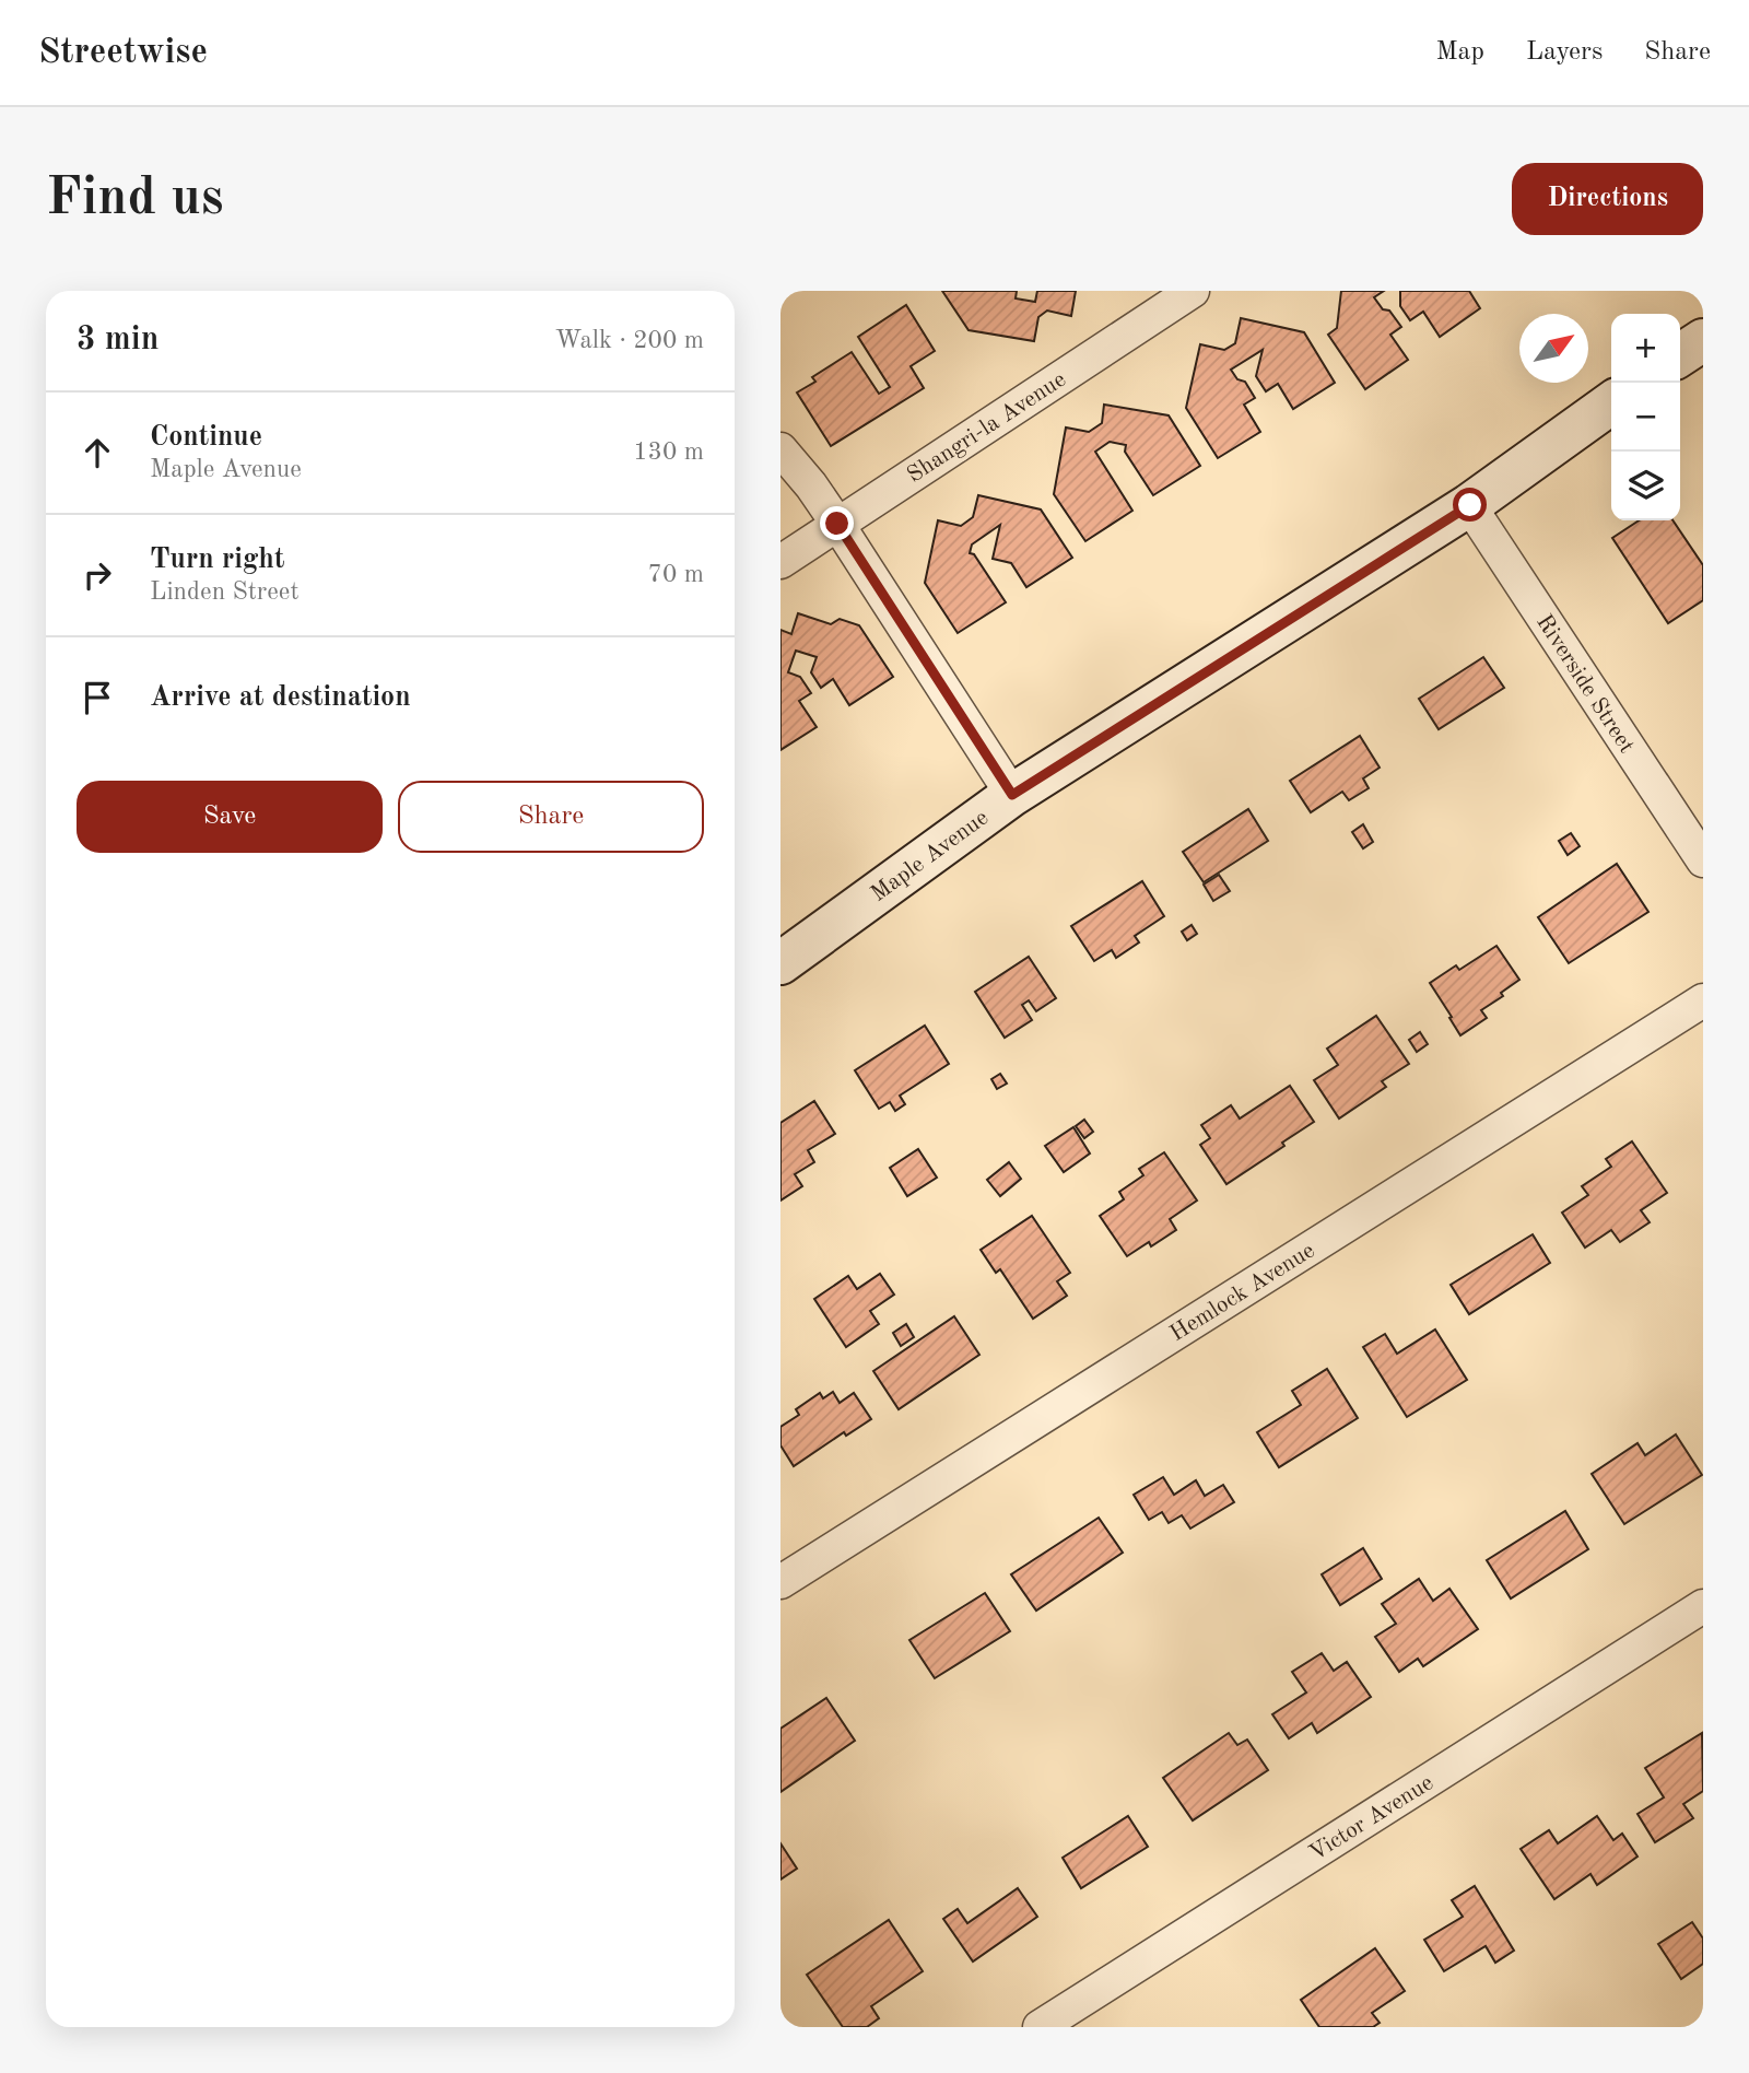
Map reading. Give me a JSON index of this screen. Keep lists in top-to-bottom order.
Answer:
{
  "streets": {
    "street": [
      "Shangri-la Avenue",
      "Riverside Street",
      "Maple Avenue",
      "Hemlock Avenue",
      "Victor Avenue"
    ]
  },
  "crossings": [
    ["Riverside Street", "Maple Avenue"]
  ],
  "north": "top right",
  "page": {
    "header": "Streetwise",
    "nav": ["Map", "Layers", "Share"],
    "buttons": [
      "Directions",
      ["Save", "Share"]
    ],
    "title": "Find us",
    "heading": ["3 min", "Walk · 200 m"],
    "map_buttons": ["+", "−"],
    "list": [
      ["Continue", "Maple Avenue", "130 m"],
      ["Turn right", "Linden Street", "70 m"],
      "Arrive at destination"
    ]
  }
}
